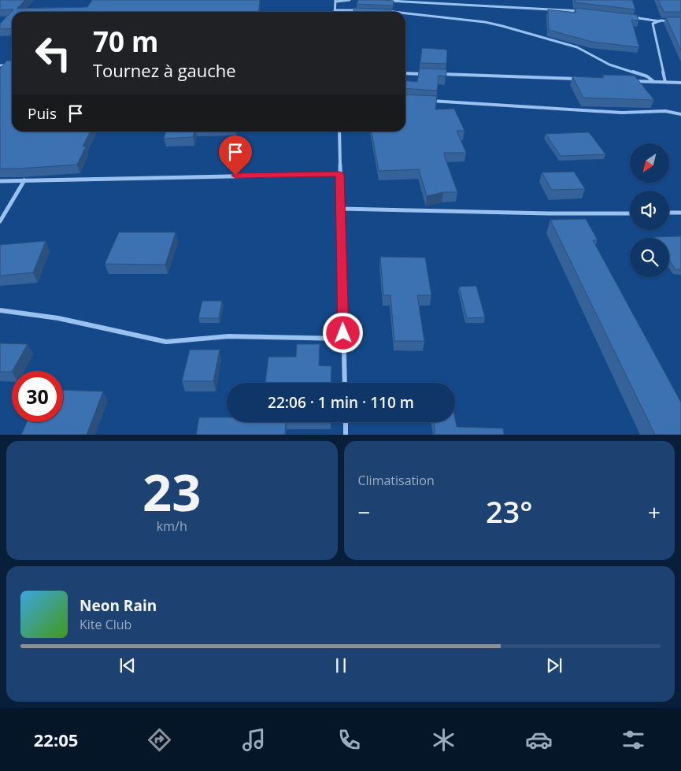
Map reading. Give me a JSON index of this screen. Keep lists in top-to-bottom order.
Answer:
{
  "north": "bottom left",
  "page": {
    "turn": ["70 m", "Tournez à gauche"],
    "then": "Puis",
    "limit": "30",
    "trip": "22:06 · 1 min · 110 m",
    "tile": [
      ["23", "km/h"],
      "Climatisation"
    ],
    "heat": ["−", "23°", "+"],
    "song": ["Neon Rain", "Kite Club"],
    "tabs": "22:05"
  }
}
